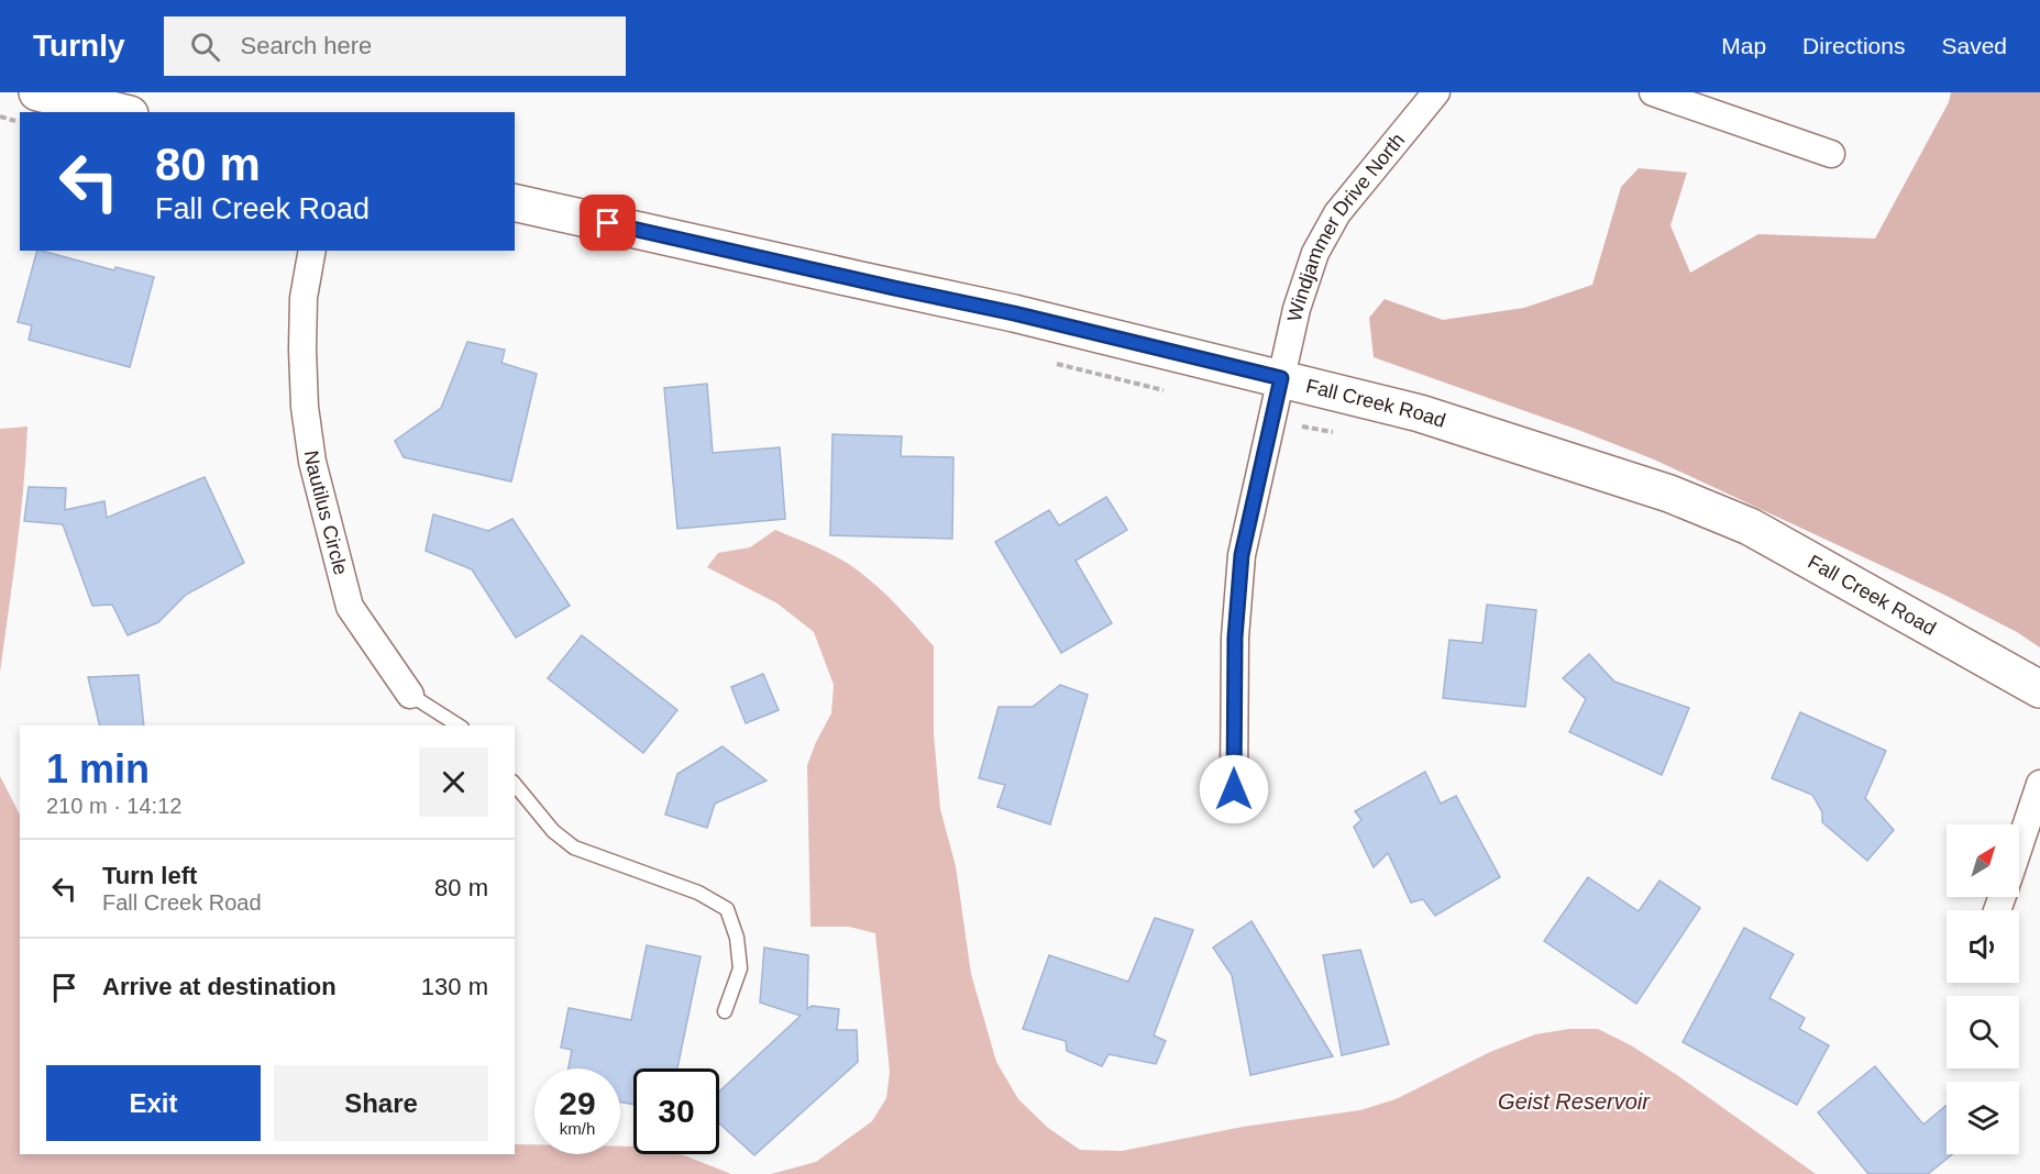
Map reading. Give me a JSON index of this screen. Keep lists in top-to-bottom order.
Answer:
{
  "streets": {
    "main road": ["Fall Creek Road"],
    "street": ["Windjammer Drive North", "Nautilus Circle"]
  },
  "crossings": [
    ["Windjammer Drive North", "Fall Creek Road"]
  ],
  "water": ["Geist Reservoir"],
  "north": "top right",
  "page": {
    "header": "Turnly",
    "search": "Search here",
    "nav": ["Map", "Directions", "Saved"],
    "turn": ["80 m", "Fall Creek Road"],
    "heading": ["1 min", "210 m · 14:12"],
    "list": [
      {
        "name": "Turn left",
        "note": "Fall Creek Road",
        "value": "80 m"
      },
      {
        "name": "Arrive at destination",
        "value": "130 m"
      }
    ],
    "buttons": ["Exit", "Share"],
    "speed": "29 km/h",
    "limit": "30"
  }
}
